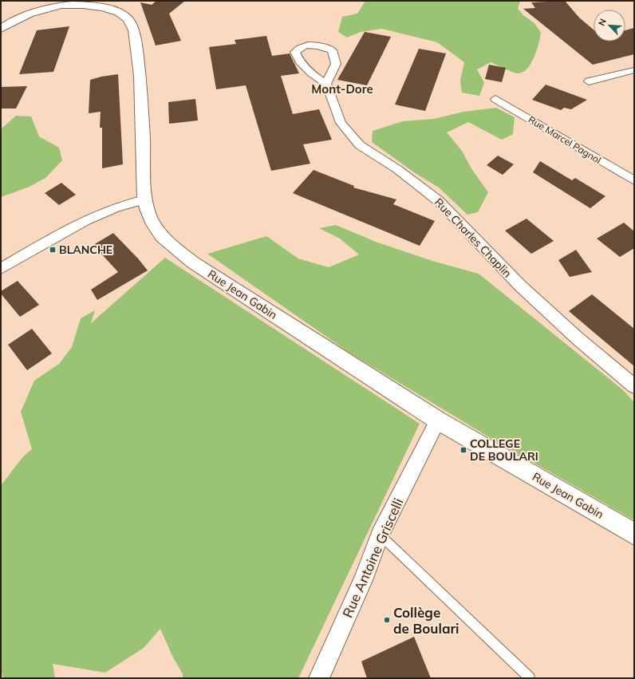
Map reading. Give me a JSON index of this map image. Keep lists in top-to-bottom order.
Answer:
{
  "streets": {
    "street": [
      "Rue Marcel Pagnol",
      "Rue Charles Chaplin",
      "Rue Jean Gabin",
      "Rue Antoine Griscelli"
    ]
  },
  "crossings": [
    ["Rue Jean Gabin", "Rue Antoine Griscelli"]
  ],
  "districts": ["Mont-Dore"],
  "places": {
    "transit": ["BLANCHE", "COLLEGE DE BOULARI"],
    "other": ["Collège de Boulari"]
  },
  "north": "top left"
}
